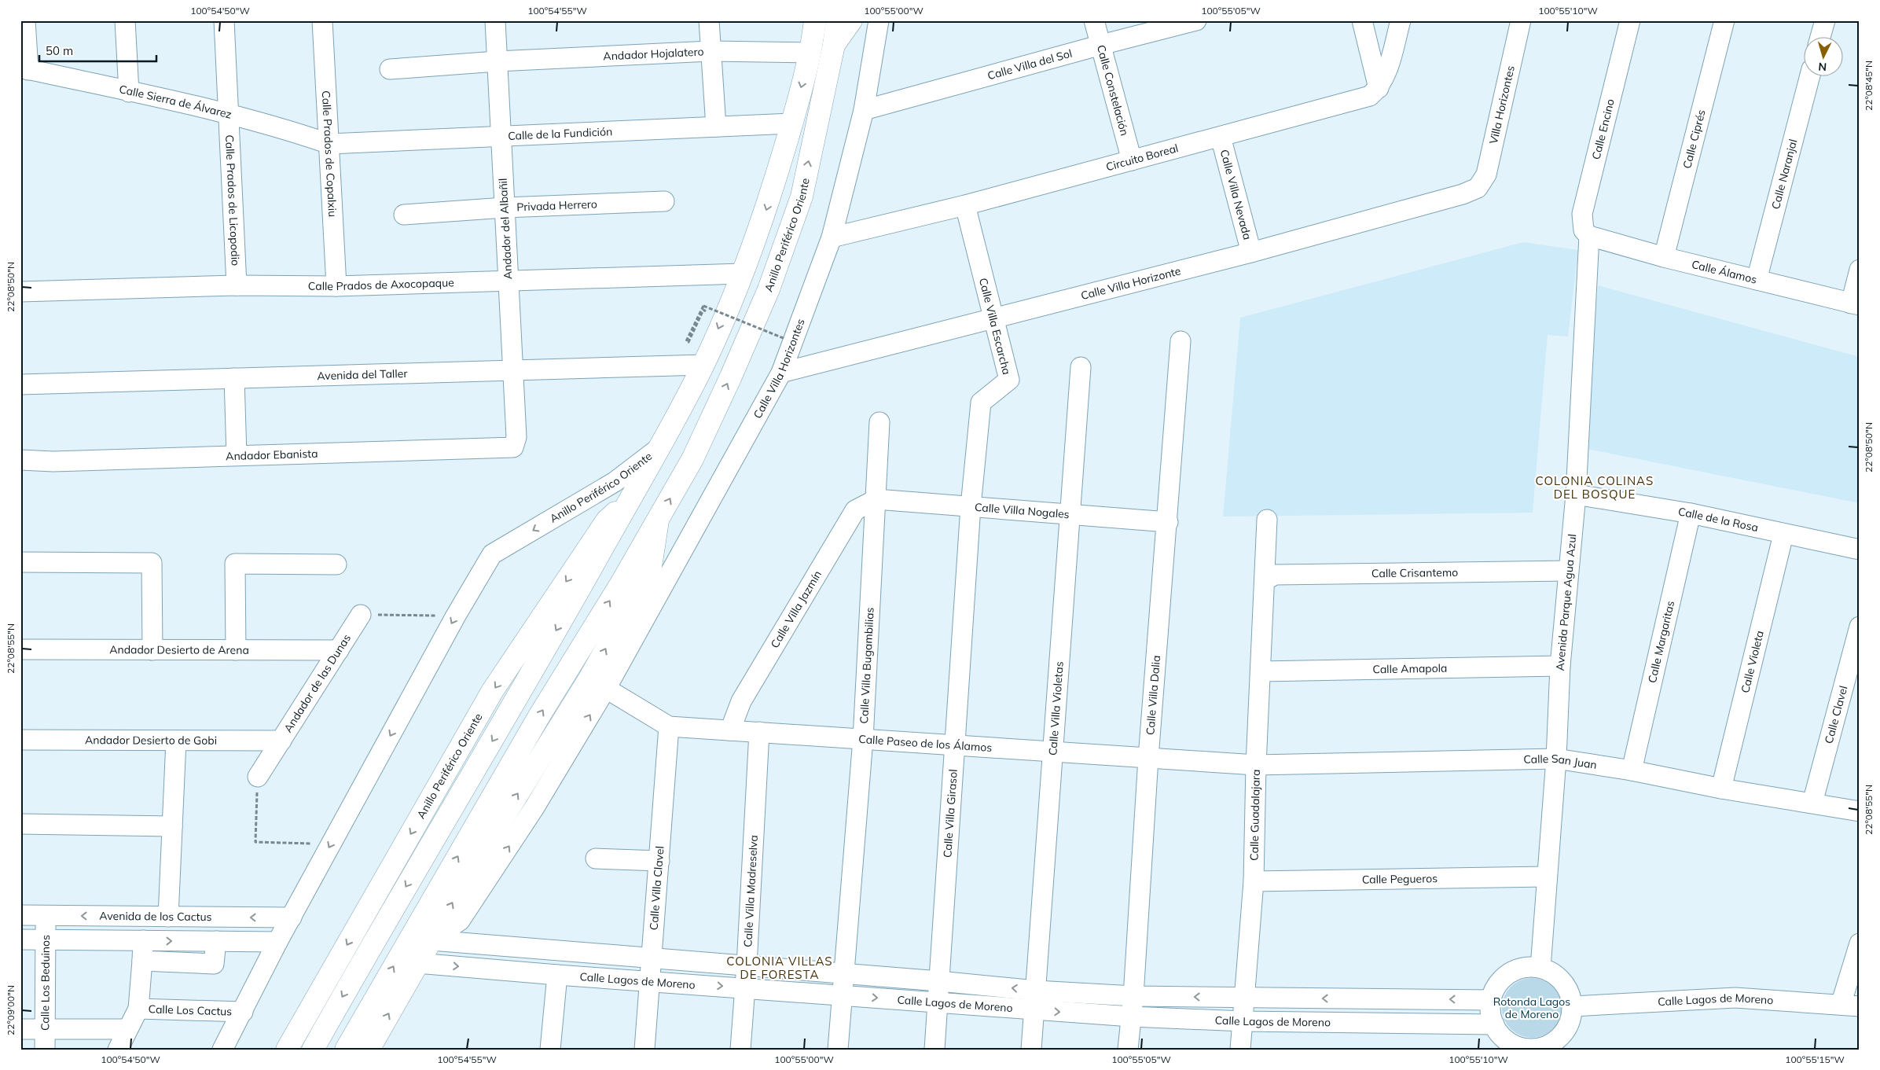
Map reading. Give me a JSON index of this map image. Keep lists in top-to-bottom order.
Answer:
{
  "streets": {
    "main road": ["Anillo Periférico Oriente"],
    "street": [
      "Andador Hojalatero",
      "Calle Villa del Sol",
      "Calle Constelación",
      "Calle Sierra de Álvarez",
      "Villa Horizontes",
      "Calle Encino",
      "Calle de la Fundición",
      "Calle Ciprés",
      "Calle Prados de Copalxiu",
      "Circuito Boreal",
      "Calle Naranjal",
      "Calle Villa Nevada",
      "Calle Prados de Licopodio",
      "Privada Herrero",
      "Andador del Albañil",
      "Calle Álamos",
      "Calle Villa Horizonte",
      "Calle Prados de Axocopaque",
      "Calle Villa Escarcha",
      "Calle Villa Horizontes",
      "Avenida del Taller",
      "Andador Ebanista",
      "Calle Villa Nogales",
      "Calle de la Rosa",
      "Calle Crisantemo",
      "Avenida Parque Agua Azul",
      "Calle Villa Jazmín",
      "Calle Margaritas",
      "Andador Desierto de Arena",
      "Calle Violeta",
      "Calle Villa Bugambilias",
      "Calle Amapola",
      "Andador de las Dunas",
      "Calle Villa Dalia",
      "Calle Villa Violetas",
      "Calle Clavel",
      "Andador Desierto de Gobi",
      "Calle Paseo de los Álamos",
      "Calle San Juan",
      "Calle Villa Girasol",
      "Calle Guadalajara",
      "Calle Pegueros",
      "Calle Villa Clavel",
      "Calle Villa Madreselva",
      "Avenida de los Cactus",
      "Calle Lagos de Moreno",
      "Calle Los Beduinos",
      "Calle Los Cactus"
    ]
  },
  "crossings": [
    ["Andador Hojalatero", "Andador del Albañil"],
    ["Andador Hojalatero", "Anillo Periférico Oriente"],
    ["Calle Villa del Sol", "Calle Constelación"],
    ["Calle Villa del Sol", "Calle Villa Horizontes"],
    ["Calle Constelación", "Circuito Boreal"],
    ["Calle Sierra de Álvarez", "Calle de la Fundición"],
    ["Calle Sierra de Álvarez", "Calle Prados de Copalxiu"],
    ["Calle Sierra de Álvarez", "Calle Prados de Licopodio"],
    ["Villa Horizontes", "Calle Villa Horizonte"],
    ["Calle Encino", "Calle Álamos"],
    ["Calle Encino", "Avenida Parque Agua Azul"],
    ["Calle de la Fundición", "Calle Prados de Copalxiu"],
    ["Calle de la Fundición", "Andador del Albañil"],
    ["Calle de la Fundición", "Anillo Periférico Oriente"],
    ["Calle Ciprés", "Calle Álamos"],
    ["Calle Prados de Copalxiu", "Calle Prados de Axocopaque"],
    ["Circuito Boreal", "Calle Villa Nevada"],
    ["Circuito Boreal", "Calle Villa Escarcha"],
    ["Circuito Boreal", "Calle Villa Horizontes"],
    ["Calle Naranjal", "Calle Álamos"],
    ["Calle Villa Nevada", "Calle Villa Horizonte"],
    ["Calle Prados de Licopodio", "Calle Prados de Axocopaque"],
    ["Privada Herrero", "Andador del Albañil"],
    ["Andador del Albañil", "Calle Prados de Axocopaque"],
    ["Andador del Albañil", "Avenida del Taller"],
    ["Andador del Albañil", "Andador Ebanista"],
    ["Anillo Periférico Oriente", "Calle Prados de Axocopaque"],
    ["Anillo Periférico Oriente", "Calle Villa Horizontes"],
    ["Anillo Periférico Oriente", "Avenida del Taller"],
    ["Anillo Periférico Oriente", "Calle Paseo de los Álamos"],
    ["Anillo Periférico Oriente", "Avenida de los Cactus"],
    ["Anillo Periférico Oriente", "Calle Lagos de Moreno"],
    ["Anillo Periférico Oriente", "Calle Los Cactus"],
    ["Calle Álamos", "Avenida Parque Agua Azul"],
    ["Calle Villa Horizonte", "Calle Villa Escarcha"],
    ["Calle Villa Horizonte", "Calle Villa Horizontes"],
    ["Calle Villa Escarcha", "Calle Villa Nogales"],
    ["Calle Villa Escarcha", "Calle Villa Girasol"],
    ["Calle Villa Horizontes", "Calle Paseo de los Álamos"],
    ["Calle Villa Horizontes", "Calle Lagos de Moreno"],
    ["Calle Villa Nogales", "Calle Villa Jazmín"],
    ["Calle Villa Nogales", "Calle Villa Bugambilias"],
    ["Calle Villa Nogales", "Calle Villa Dalia"],
    ["Calle Villa Nogales", "Calle Villa Violetas"],
    ["Calle Villa Nogales", "Calle Villa Girasol"],
    ["Calle de la Rosa", "Avenida Parque Agua Azul"],
    ["Calle de la Rosa", "Calle Margaritas"],
    ["Calle de la Rosa", "Calle Violeta"],
    ["Calle Crisantemo", "Avenida Parque Agua Azul"],
    ["Calle Crisantemo", "Calle Guadalajara"],
    ["Avenida Parque Agua Azul", "Calle Amapola"],
    ["Avenida Parque Agua Azul", "Calle San Juan"],
    ["Avenida Parque Agua Azul", "Calle Pegueros"],
    ["Avenida Parque Agua Azul", "Calle Lagos de Moreno"],
    ["Calle Villa Jazmín", "Calle Villa Bugambilias"],
    ["Calle Villa Jazmín", "Calle Paseo de los Álamos"],
    ["Calle Margaritas", "Calle San Juan"],
    ["Andador Desierto de Arena", "Andador de las Dunas"],
    ["Calle Violeta", "Calle San Juan"],
    ["Calle Villa Bugambilias", "Calle Paseo de los Álamos"],
    ["Calle Villa Bugambilias", "Calle Lagos de Moreno"],
    ["Calle Amapola", "Calle Guadalajara"],
    ["Andador de las Dunas", "Andador Desierto de Gobi"],
    ["Calle Villa Dalia", "Calle Paseo de los Álamos"],
    ["Calle Villa Dalia", "Calle Lagos de Moreno"],
    ["Calle Villa Violetas", "Calle Paseo de los Álamos"],
    ["Calle Villa Violetas", "Calle Lagos de Moreno"],
    ["Calle Clavel", "Calle San Juan"],
    ["Calle Paseo de los Álamos", "Calle San Juan"],
    ["Calle Paseo de los Álamos", "Calle Villa Girasol"],
    ["Calle Paseo de los Álamos", "Calle Guadalajara"],
    ["Calle Paseo de los Álamos", "Calle Villa Clavel"],
    ["Calle Paseo de los Álamos", "Calle Villa Madreselva"],
    ["Calle San Juan", "Calle Guadalajara"],
    ["Calle Villa Girasol", "Calle Lagos de Moreno"],
    ["Calle Guadalajara", "Calle Pegueros"],
    ["Calle Guadalajara", "Calle Lagos de Moreno"],
    ["Calle Villa Clavel", "Calle Lagos de Moreno"],
    ["Calle Villa Madreselva", "Calle Lagos de Moreno"],
    ["Avenida de los Cactus", "Calle Los Beduinos"]
  ],
  "districts": ["COLONIA COLINAS DEL BOSQUE", "COLONIA VILLAS DE FORESTA"],
  "parks": ["Rotonda Lagos de Moreno"],
  "scale_bar": "50 m",
  "north": "bottom",
  "coordinates": [
    "100°54'50\"W",
    "100°54'55\"W",
    "100°55'00\"W",
    "100°55'05\"W",
    "100°55'10\"W",
    "22°08'45\"N",
    "22°08'50\"N",
    "22°08'55\"N",
    "22°09'00\"N",
    "100°55'15\"W"
  ]
}
